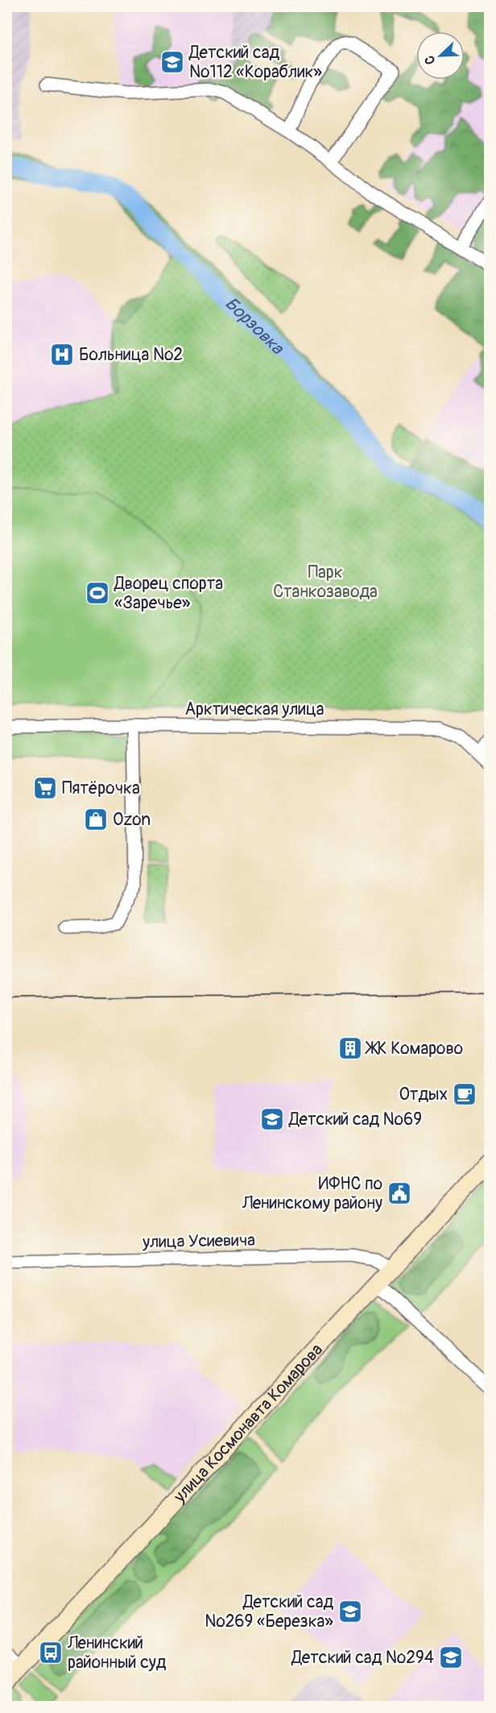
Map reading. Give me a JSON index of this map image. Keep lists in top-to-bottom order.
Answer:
{
  "streets": {
    "street": ["Арктическая улица", "улица Усиевича", "улица Космонавта Комарова"]
  },
  "crossings": [
    ["улица Усиевича", "улица Космонавта Комарова"]
  ],
  "water": ["Борзовка"],
  "parks": ["Парк Станкозавода"],
  "places": {
    "school or university": [
      "Детский сад №112 «Кораблик»",
      "Детский сад №69",
      "Детский сад №269 «Березка»",
      "Детский сад №294"
    ],
    "hospital": ["Больница №2"],
    "sports": ["Дворец спорта «Заречье»"],
    "supermarket": ["Пятёрочка"],
    "shop": ["Ozon"],
    "building": ["ЖК Комарово"],
    "cafe": ["Отдых"],
    "public building": ["ИФНС по Ленинскому району"],
    "bus stop": ["Ленинский районный суд"]
  },
  "north": "bottom left"
}
